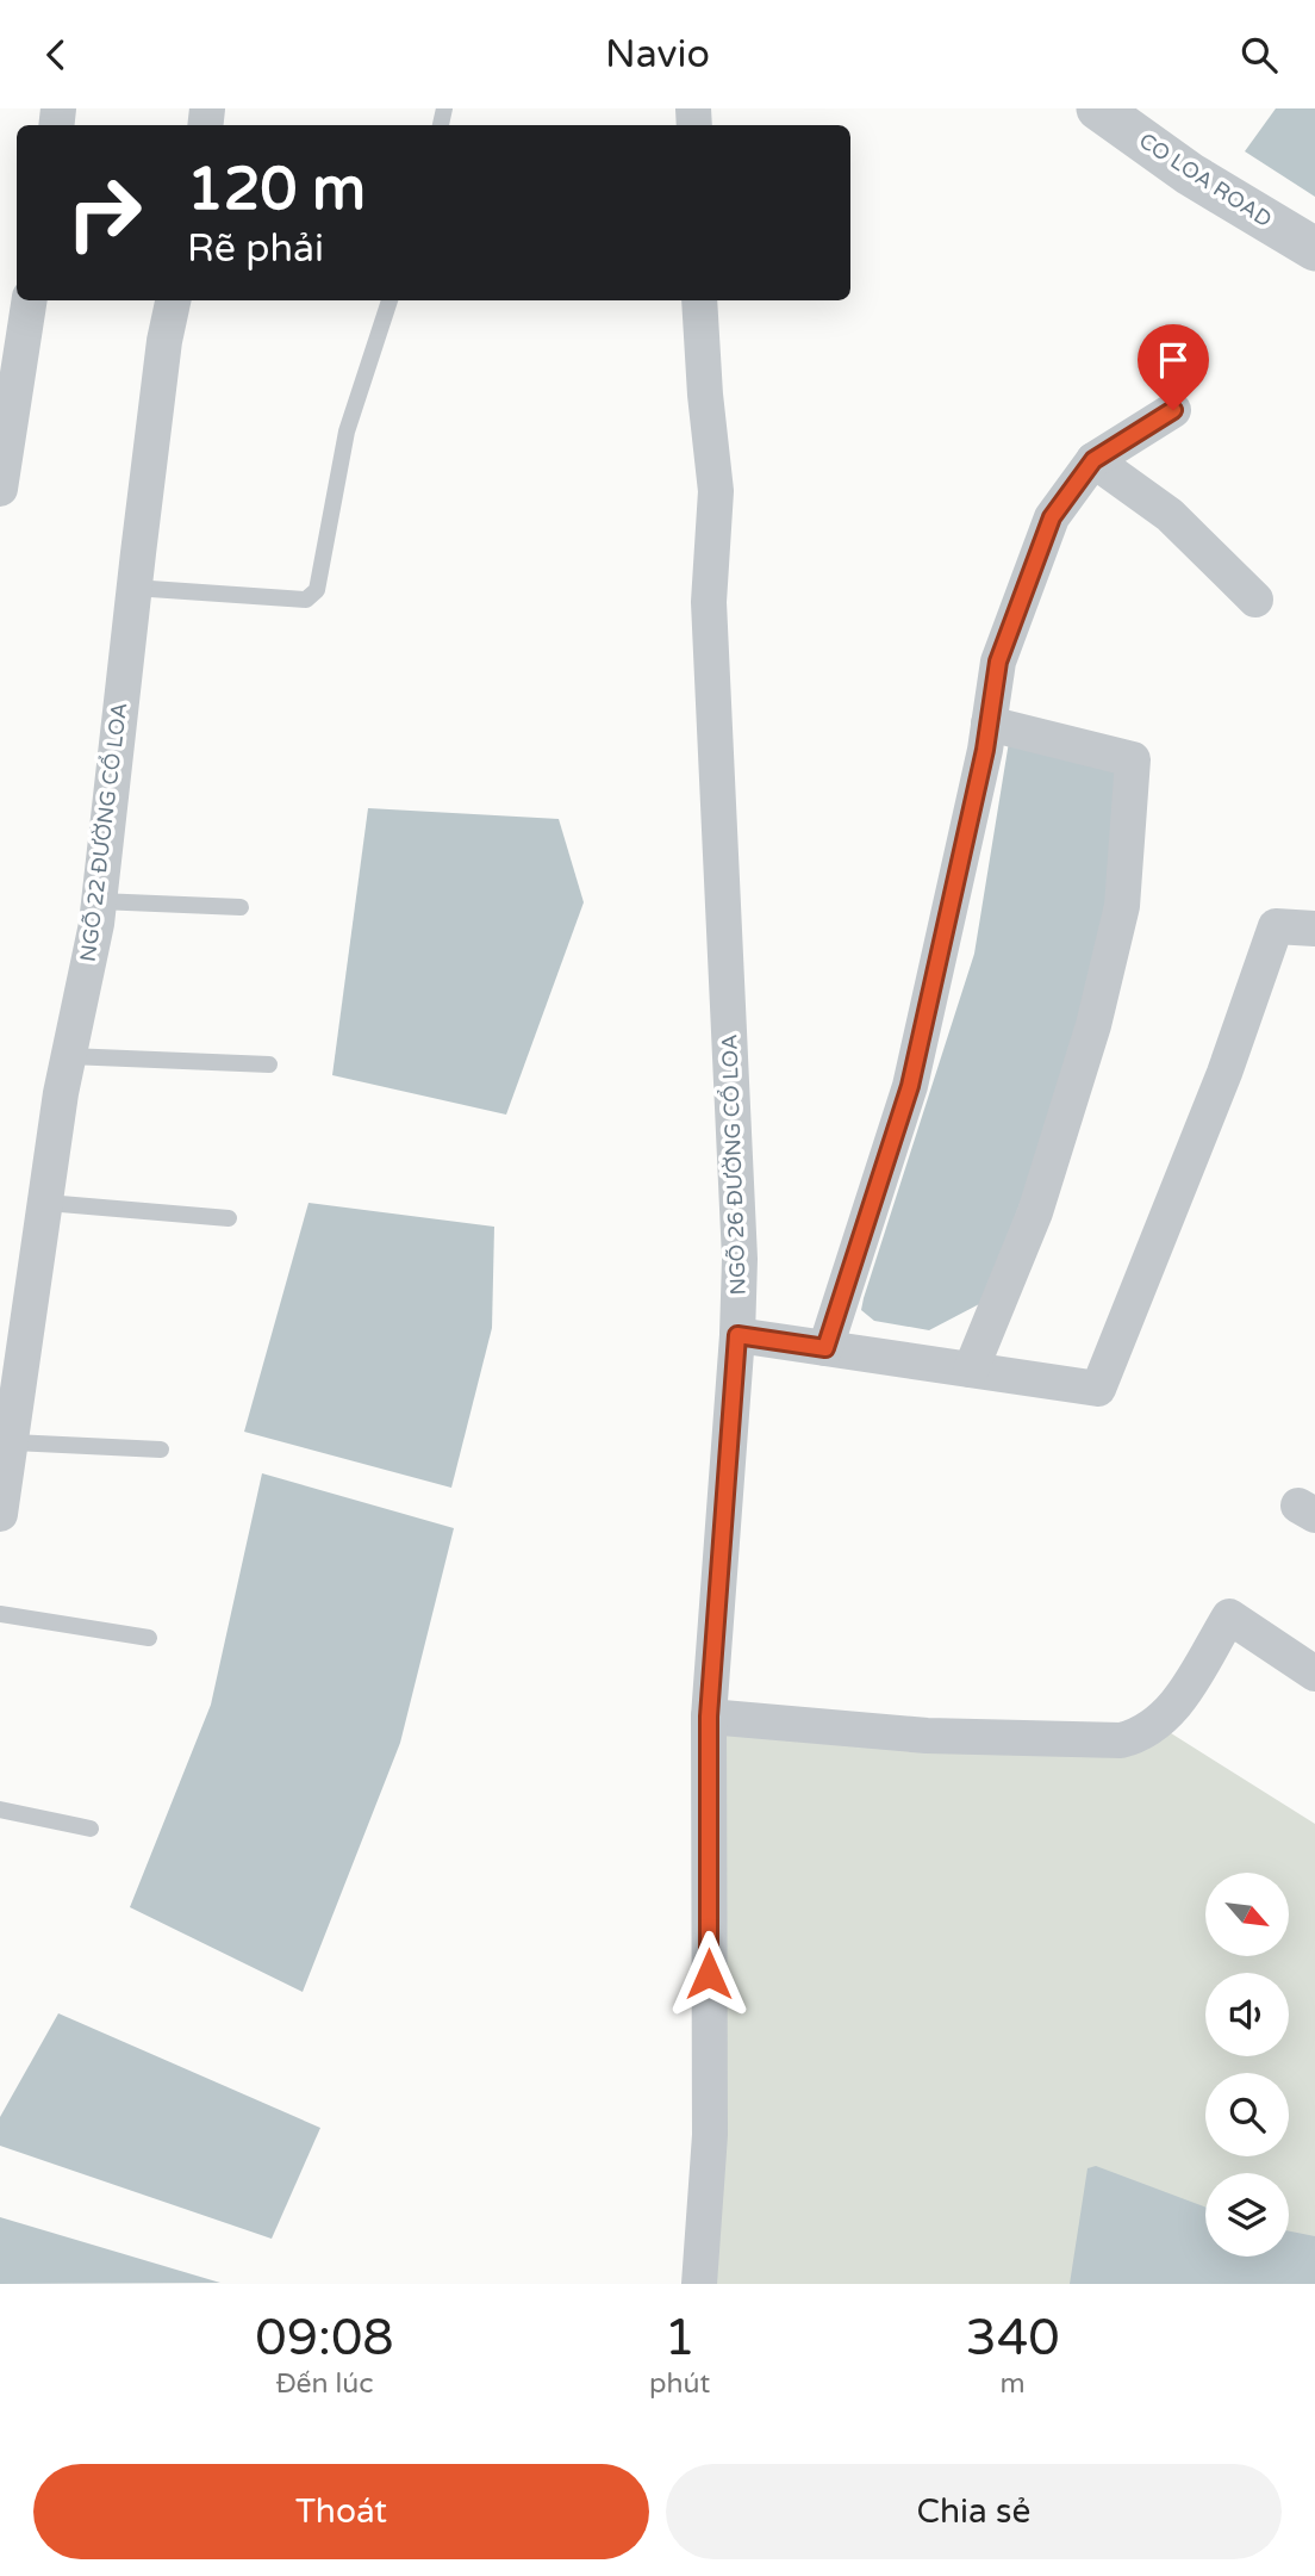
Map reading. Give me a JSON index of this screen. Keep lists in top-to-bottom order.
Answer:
{
  "streets": {
    "street": ["CO LOA ROAD", "NGÕ 22 ĐƯỜNG CỔ LOA", "NGÕ 26 ĐƯỜNG CỔ LOA"]
  },
  "north": "bottom right",
  "page": {
    "header": "Navio",
    "turn": ["120 m", "Rẽ phải"],
    "eta": [
      "09:08",
      "Đến lúc",
      "1",
      "phút",
      "340",
      "m"
    ],
    "buttons": ["Thoát", "Chia sẻ"]
  }
}
